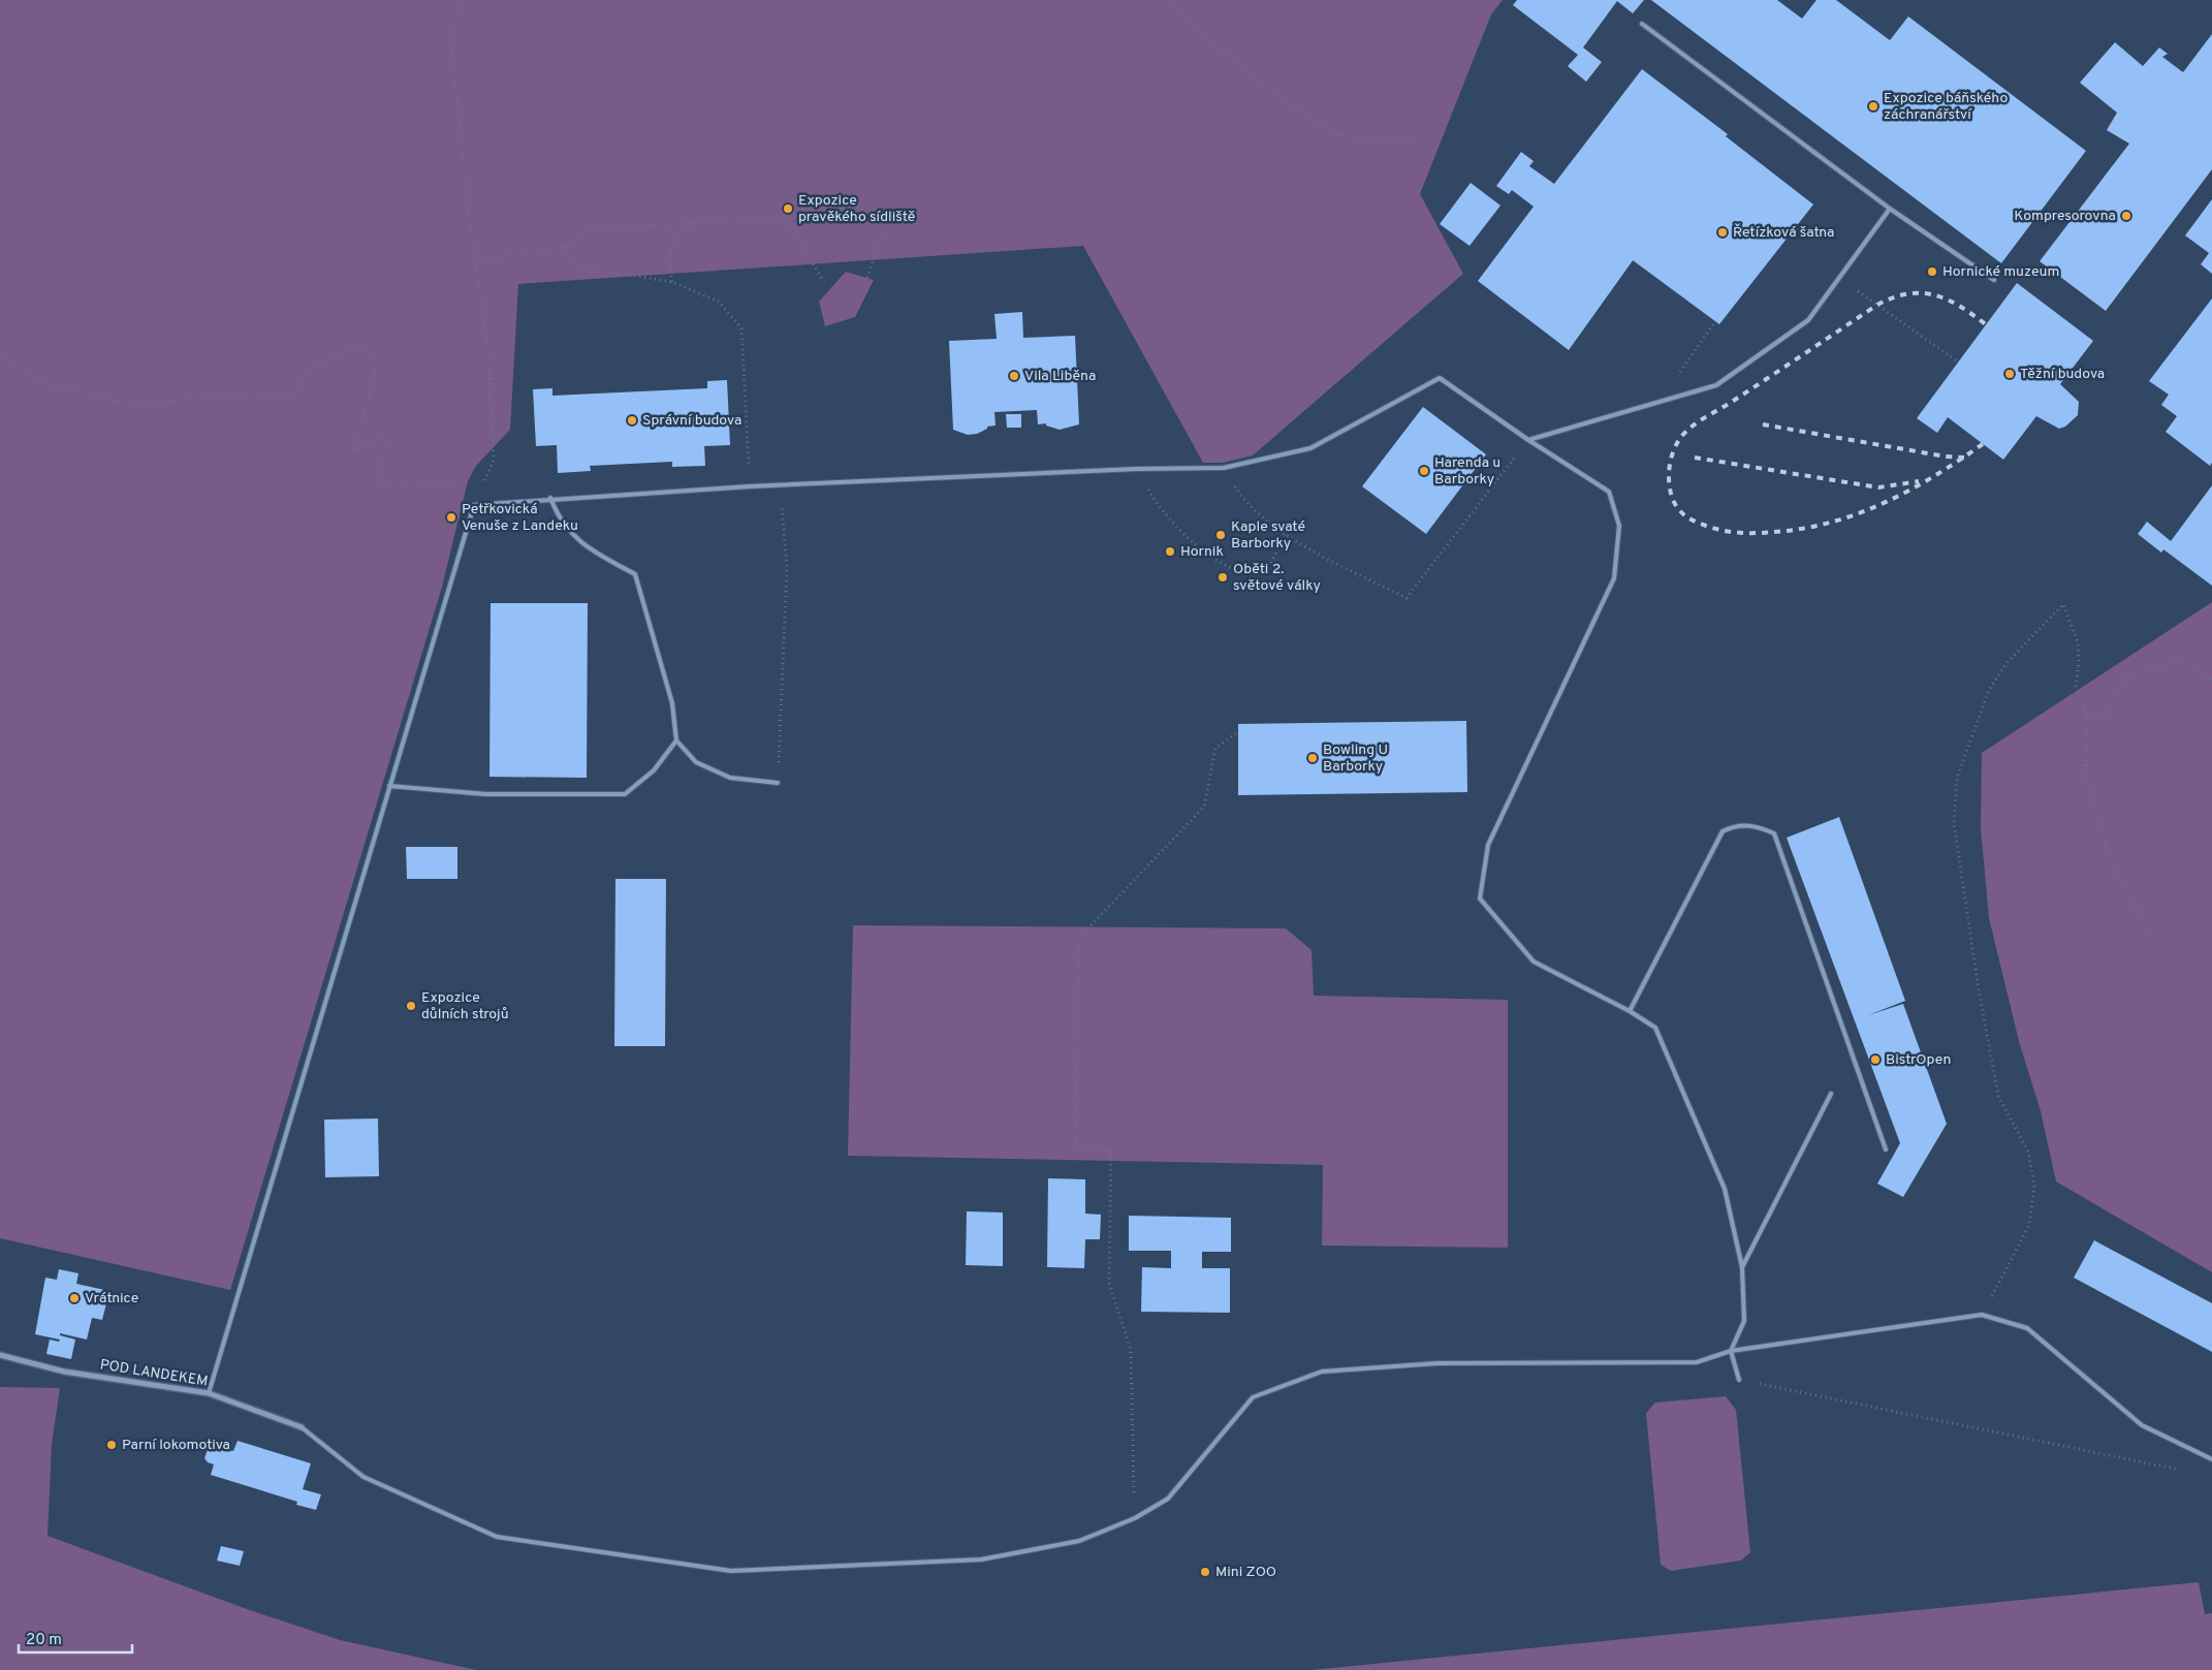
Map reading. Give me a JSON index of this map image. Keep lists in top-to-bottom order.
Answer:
{
  "streets": {
    "street": ["POD LANDEKEM"]
  },
  "places": [
    "Expozice báňského záchranářství",
    "Expozice pravěkého sídliště",
    "Kompresorovna",
    "Řetízková šatna",
    "Hornické muzeum",
    "Těžní budova",
    "Vila Liběna",
    "Správní budova",
    "Harenda u Barborky",
    "Petřkovická Venuše z Landeku",
    "Kaple svaté Barborky",
    "Hornik",
    "Oběti 2. světové války",
    "Bowling U Barborky",
    "Expozice důlních strojů",
    "BistrOpen",
    "Vrátnice",
    "Parní lokomotiva",
    "Mini ZOO"
  ],
  "scale_bar": "20 m"
}
